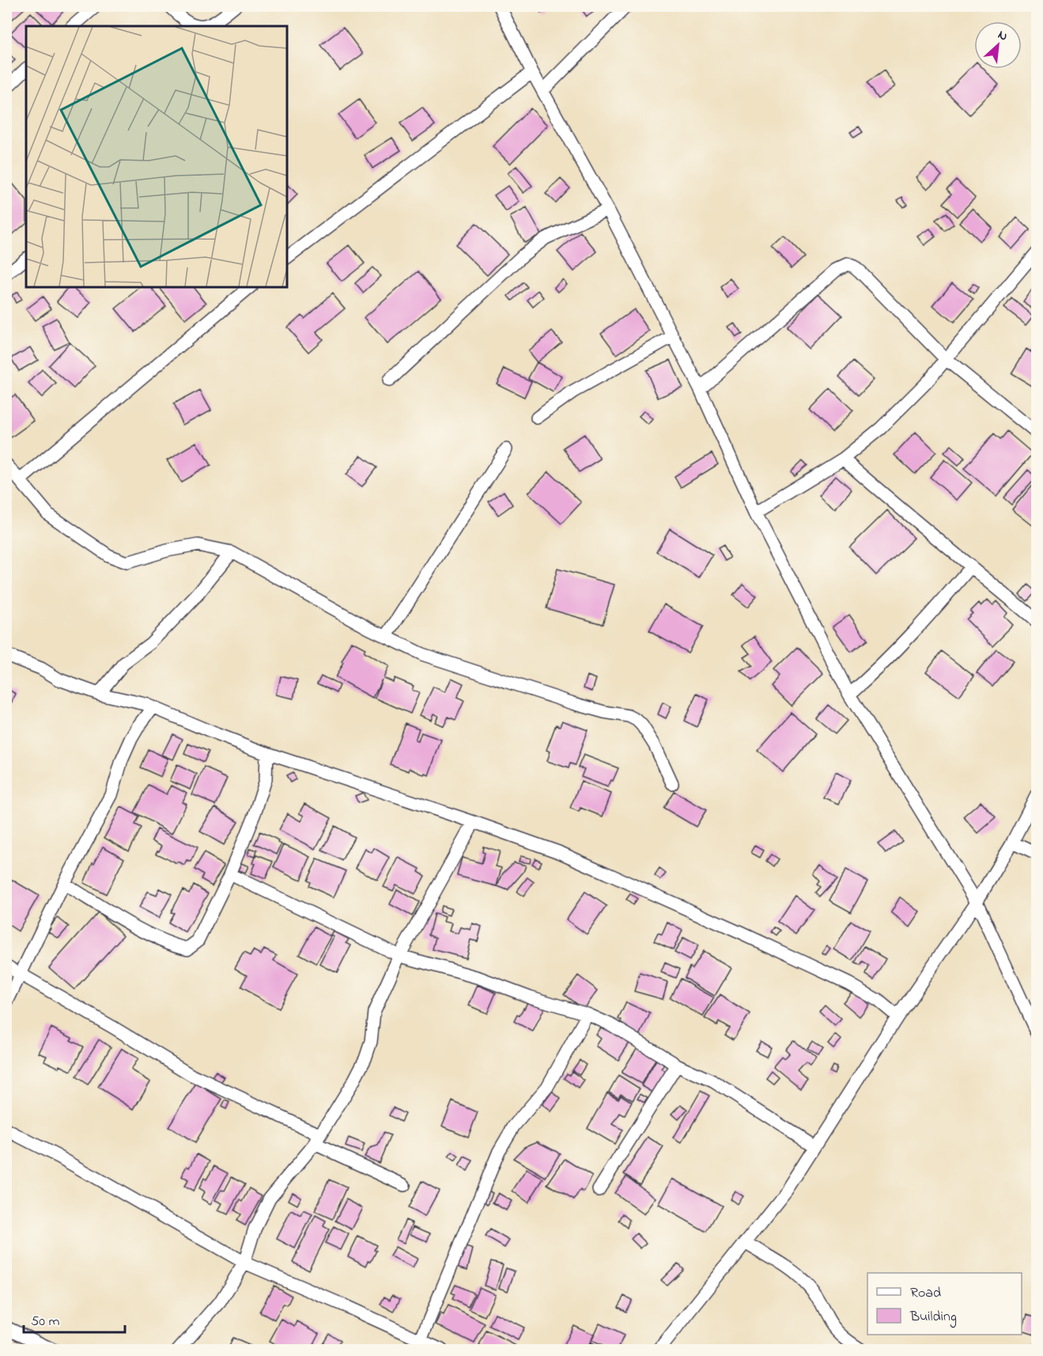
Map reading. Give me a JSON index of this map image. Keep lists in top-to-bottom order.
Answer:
{
  "legend": ["Road", "Building"],
  "scale_bar": "50 m",
  "north": "top right"
}
